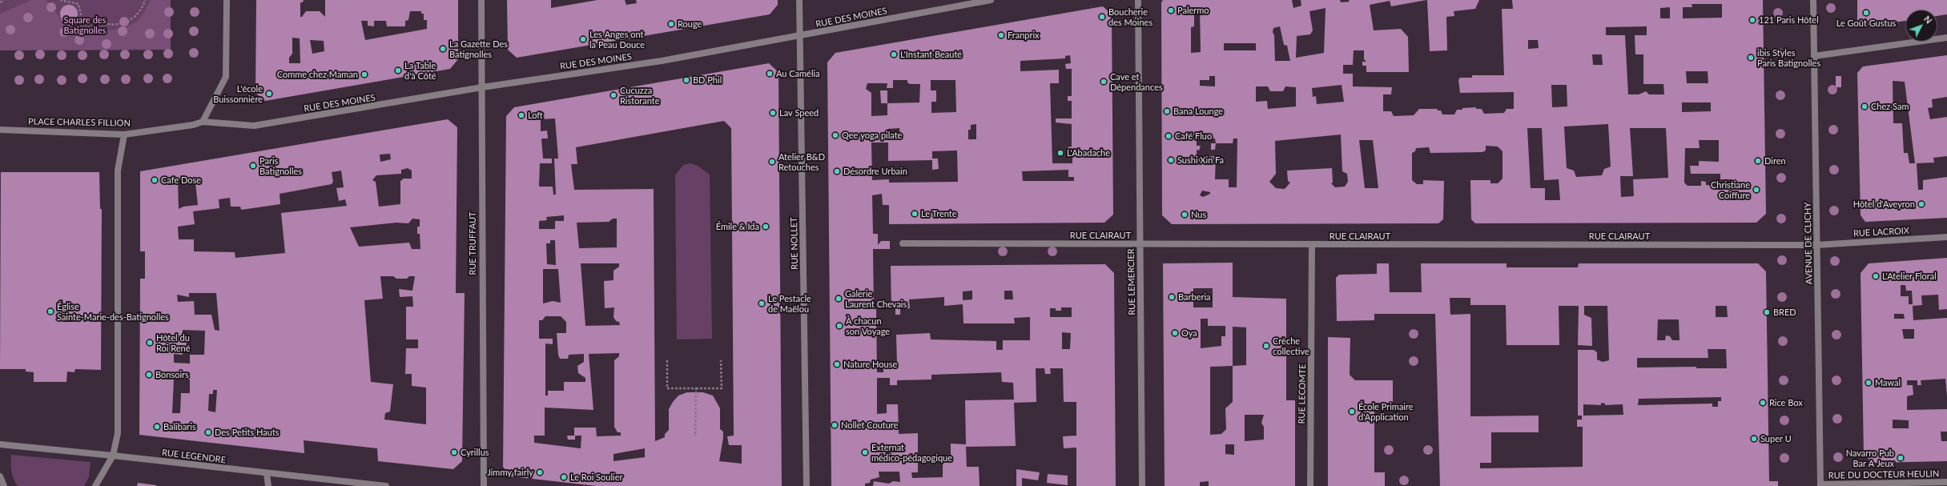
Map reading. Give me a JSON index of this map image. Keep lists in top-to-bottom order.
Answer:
{
  "streets": {
    "street": [
      "RUE DES MOINES",
      "PLACE CHARLES FILLION",
      "RUE LACROIX",
      "RUE CLAIRAUT",
      "RUE TRUFFAUT",
      "RUE NOLLET",
      "AVENUE DE CLICHY",
      "RUE LEMERCIER",
      "RUE LECOMTE",
      "RUE LEGENDRE",
      "RUE DU DOCTEUR HEULIN"
    ]
  },
  "crossings": [
    ["RUE DES MOINES", "PLACE CHARLES FILLION"],
    ["RUE DES MOINES", "RUE TRUFFAUT"],
    ["RUE DES MOINES", "RUE NOLLET"],
    ["RUE LACROIX", "RUE CLAIRAUT"],
    ["RUE LACROIX", "AVENUE DE CLICHY"],
    ["RUE CLAIRAUT", "AVENUE DE CLICHY"],
    ["RUE CLAIRAUT", "RUE LEMERCIER"],
    ["RUE CLAIRAUT", "RUE LECOMTE"],
    ["AVENUE DE CLICHY", "RUE DU DOCTEUR HEULIN"]
  ],
  "parks": ["Square des Batignolles"],
  "places": [
    "Palermo",
    "Le Goût Gustus",
    "Boucherie des Moines",
    "121 Paris Hôtel",
    "Rouge",
    "Franprix",
    "Les Anges ont la Peau Douce",
    "La Gazette Des Batignolles",
    "L'Instant Beauté",
    "ibis Styles Paris Batignolles",
    "La Table d'à Côté",
    "Au Camélia",
    "Comme chez Maman",
    "BD Phil",
    "Cave et Dépendances",
    "L'école Buissonnière",
    "Cucuzza Ristorante",
    "Chez Sam",
    "Bana Lounge",
    "Lav Speed",
    "Loft",
    "Qee yoga pilate",
    "Café Fluo",
    "L'Abadache",
    "Sushi Xin Fa",
    "Diren",
    "Atelier B&D Retouches",
    "Paris Batignolles",
    "Désordre Urbain",
    "Cafe Dose",
    "Christiane Coiffure",
    "Hôtel d'Aveyron",
    "Le Trente",
    "Nus",
    "Émile & Ida",
    "L'Atelier Floral",
    "Barberia",
    "Galerie Laurent Chevais",
    "Le Pestacle de Maëlou",
    "Église Sainte-Marie-des-Batignolles",
    "BRED",
    "À chacun son Voyage",
    "Oya",
    "Hôtel du Roi René",
    "Crèche collective",
    "Nature House",
    "Bonsoirs",
    "Mawal",
    "Rice Box",
    "École Primaire d'Application",
    "Nollet Couture",
    "Balibaris",
    "Des Petits Hauts",
    "Super U",
    "Cyrillus",
    "Externat médico-pédagogique",
    "Navarro Pub Bar A Jeux",
    "Jimmy fairly",
    "Le Roi Soulier"
  ],
  "north": "top right"
}
